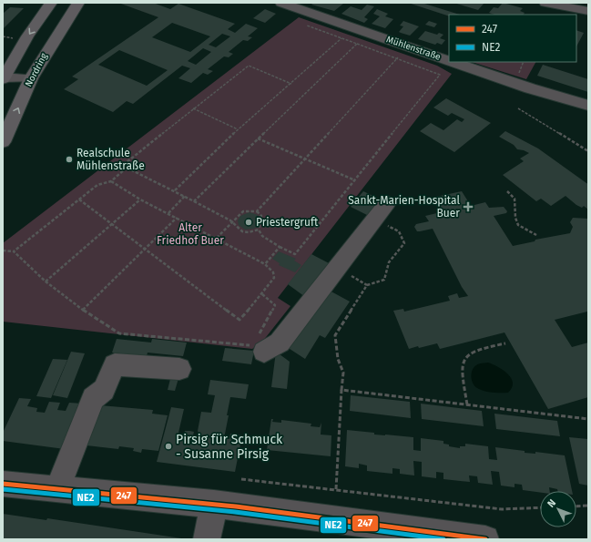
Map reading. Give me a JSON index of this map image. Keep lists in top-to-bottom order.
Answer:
{
  "streets": {
    "main road": ["Nordring"],
    "street": ["Mühlenstraße"]
  },
  "one_way": ["Nordring"],
  "parks": ["Alter Friedhof Buer"],
  "places": {
    "other": ["Realschule Mühlenstraße", "Priestergruft", "Pirsig für Schmuck - Susanne Pirsig"],
    "health": ["Sankt-Marien-Hospital Buer"]
  },
  "lines": ["transit line 247", "transit line NE2"],
  "legend": ["247", "NE2"],
  "north": "top left"
}
